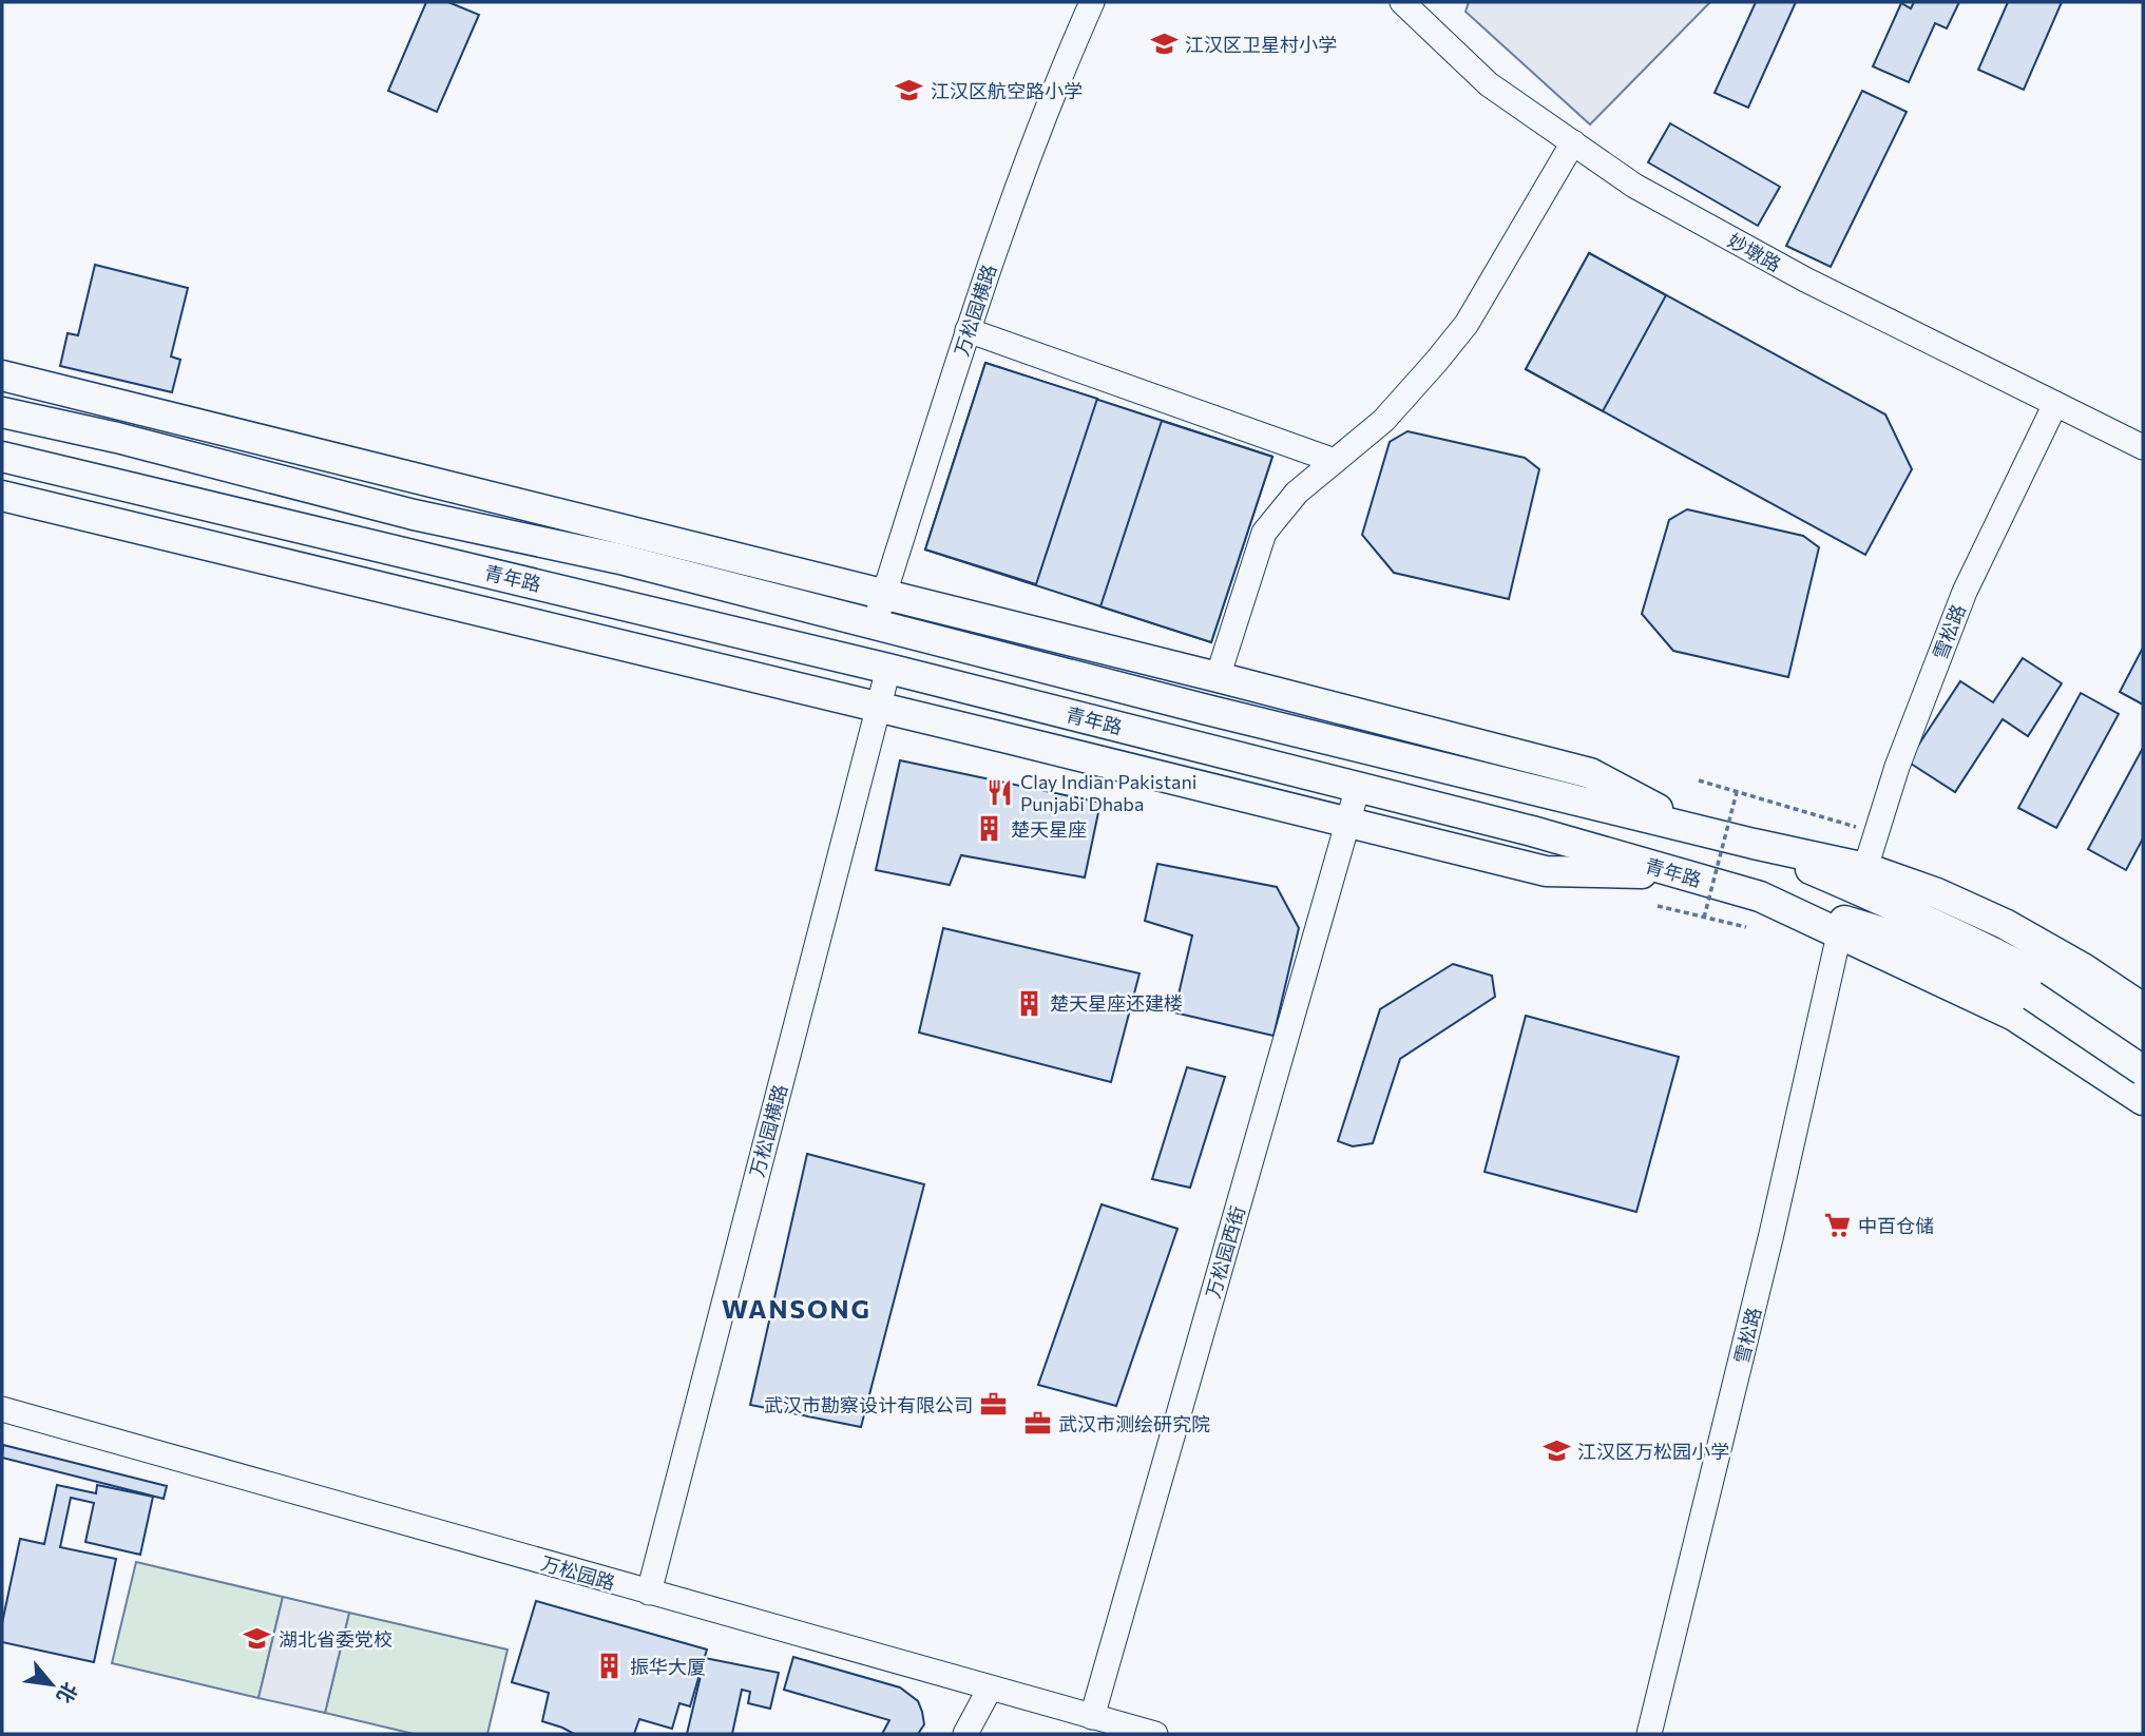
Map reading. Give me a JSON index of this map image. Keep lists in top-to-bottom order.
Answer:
{
  "streets": {
    "main road": ["青年路"],
    "street": [
      "妙墩路",
      "万松园横路",
      "雪松路",
      "万松园西街",
      "万松园路"
    ]
  },
  "crossings": [
    ["妙墩路", "雪松路"],
    ["万松园横路", "青年路"],
    ["万松园横路", "万松园路"],
    ["青年路", "雪松路"],
    ["青年路", "万松园西街"],
    ["万松园西街", "万松园路"]
  ],
  "districts": ["WANSONG"],
  "places": {
    "school or university": [
      "江汉区卫星村小学",
      "江汉区航空路小学",
      "江汉区万松园小学",
      "湖北省委党校"
    ],
    "restaurant": ["Clay Indian Pakistani Punjabi Dhaba"],
    "building": ["楚天星座", "楚天星座还建楼", "振华大厦"],
    "supermarket": ["中百仓储"],
    "office": ["武汉市勘察设计有限公司", "武汉市测绘研究院"]
  },
  "north": "bottom right"
}
